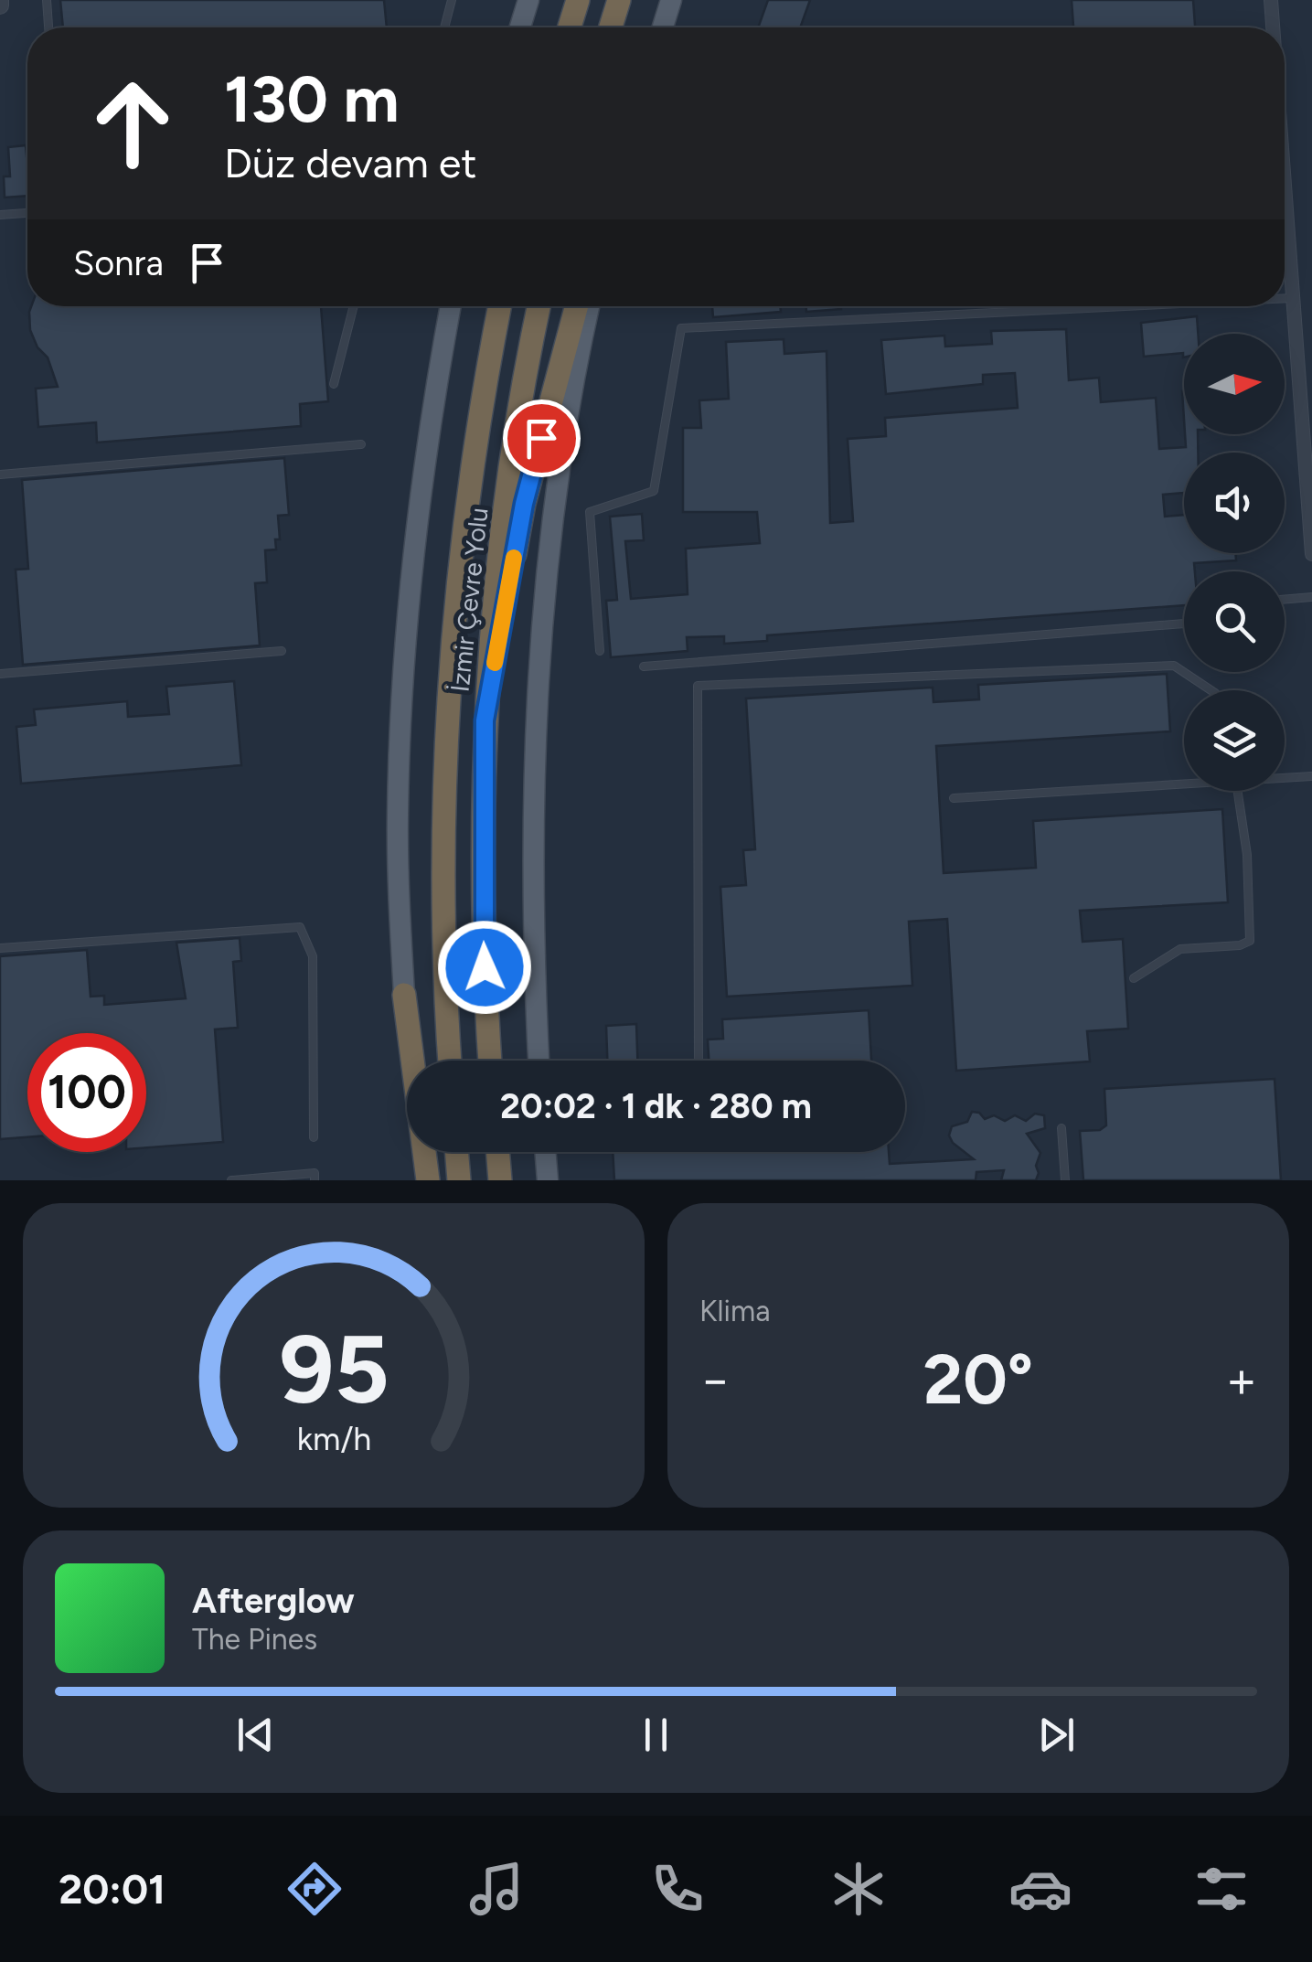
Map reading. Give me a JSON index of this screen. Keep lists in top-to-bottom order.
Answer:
{
  "streets": {
    "highway": ["İzmir Çevre Yolu"]
  },
  "north": "right",
  "page": {
    "turn": ["130 m", "Düz devam et"],
    "then": "Sonra",
    "limit": "100",
    "trip": "20:02 · 1 dk · 280 m",
    "tile": "Klima",
    "heat": ["−", "20°", "+"],
    "song": ["Afterglow", "The Pines"],
    "tabs": "20:01",
    "gauge": ["95", "km/h"]
  }
}
